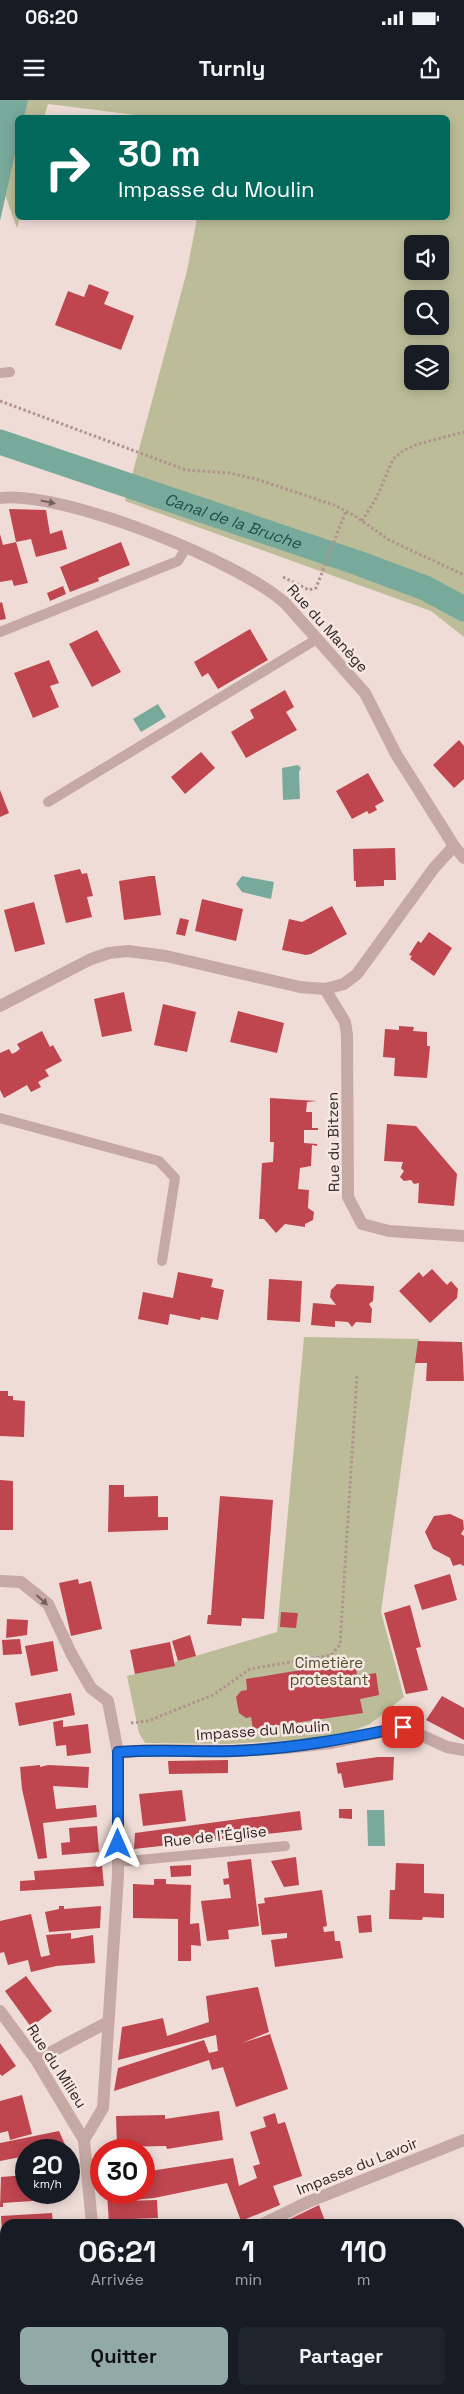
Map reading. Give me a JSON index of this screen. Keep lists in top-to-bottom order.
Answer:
{
  "streets": {
    "street": [
      "Rue du Manège",
      "Rue du Bitzen",
      "Impasse du Moulin",
      "Rue du Milieu",
      "Impasse du Lavoir"
    ],
    "lane": ["Rue de l'Église"]
  },
  "water": ["Canal de la Bruche"],
  "parks": ["Cimetière protestant"],
  "page": {
    "status": "06:20",
    "header": "Turnly",
    "turn": ["30 m", "Impasse du Moulin"],
    "speed": "20 km/h",
    "limit": "30",
    "eta": [
      "06:21",
      "Arrivée",
      "1",
      "min",
      "110",
      "m"
    ],
    "buttons": ["Quitter", "Partager"]
  }
}
